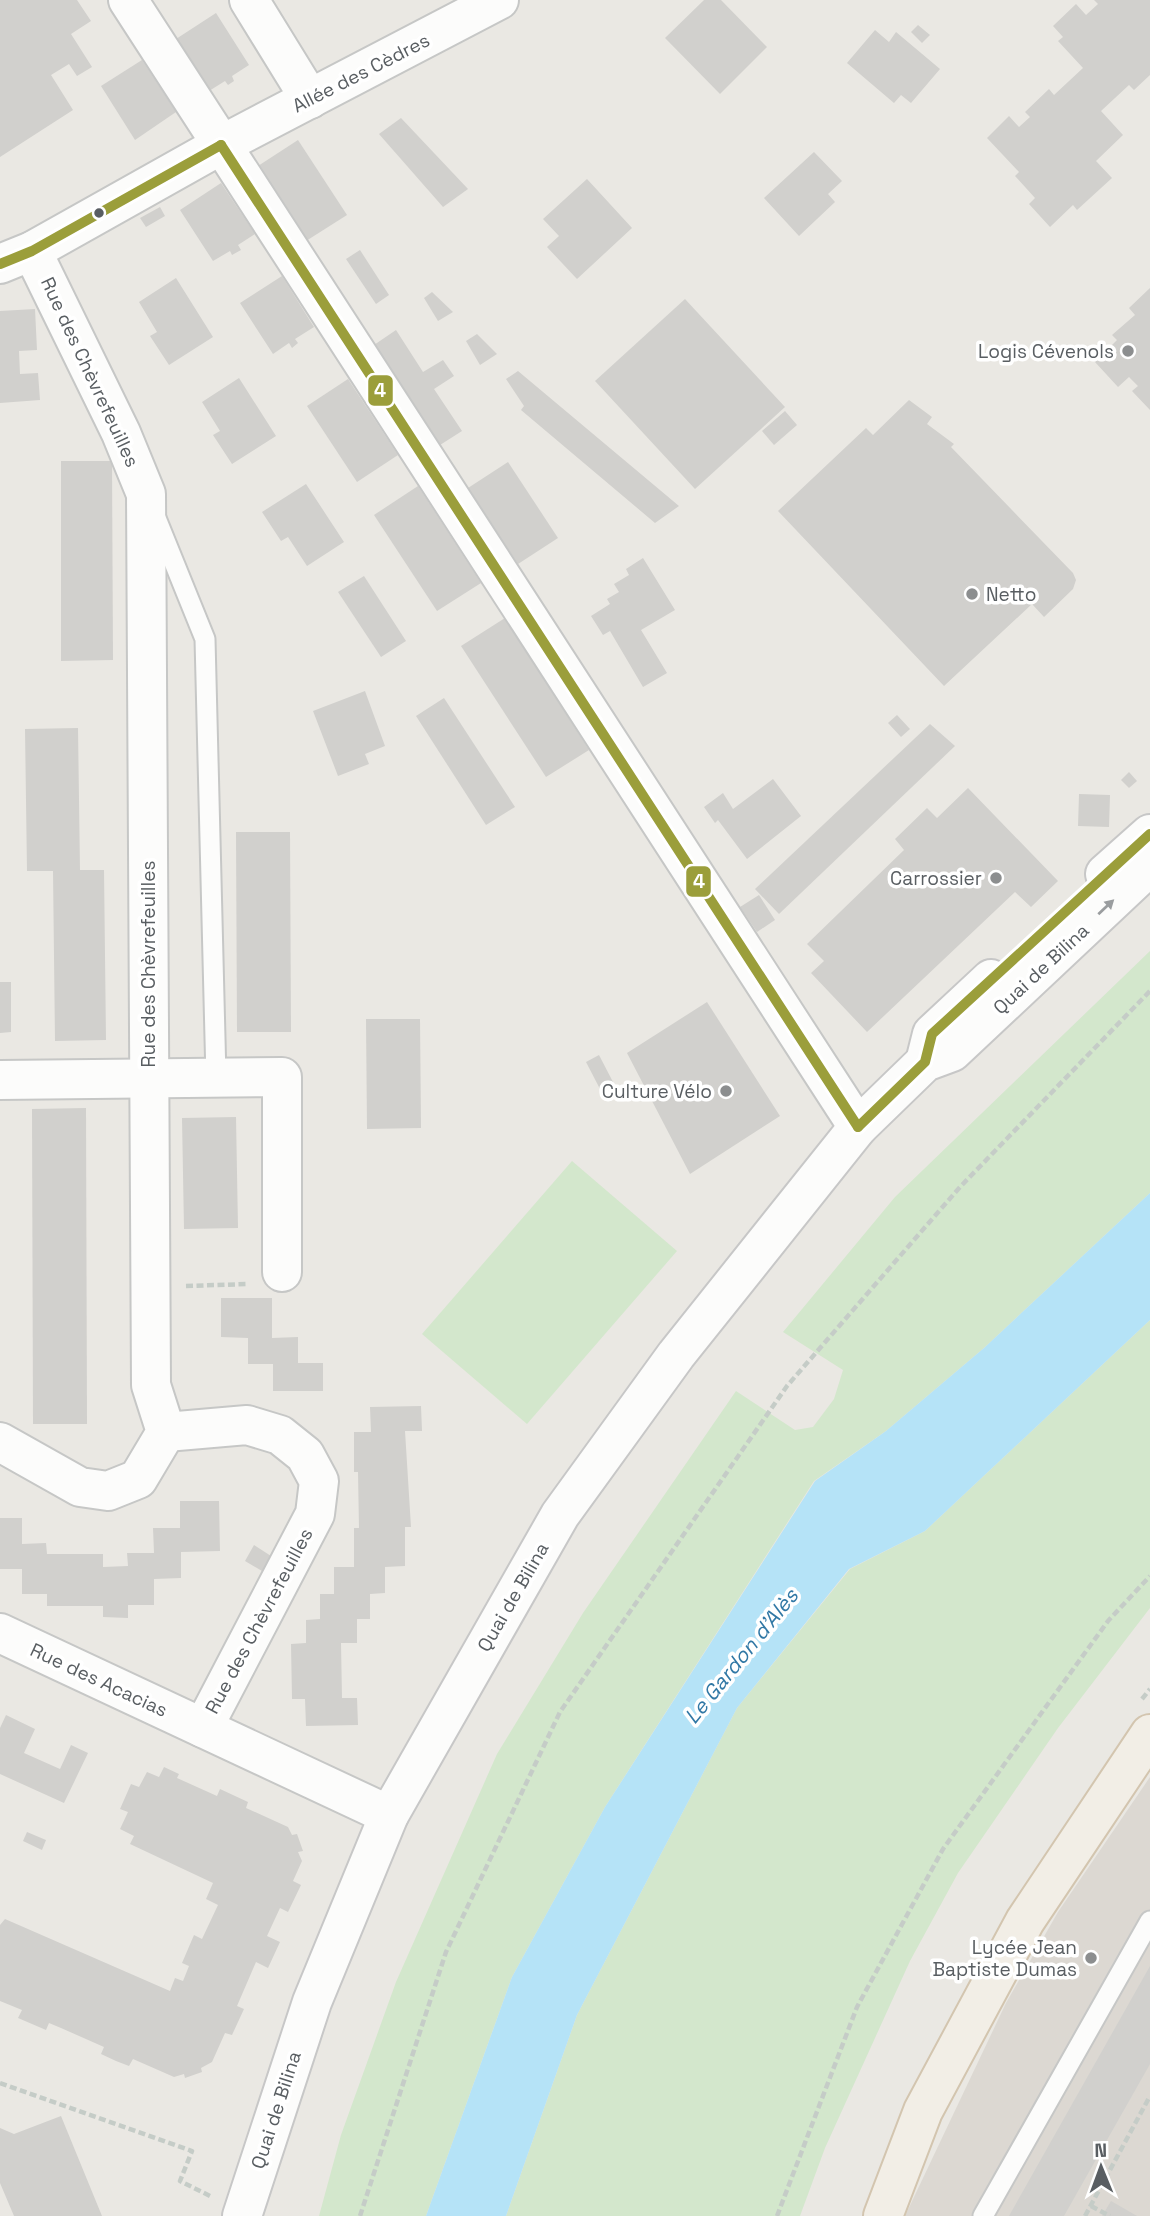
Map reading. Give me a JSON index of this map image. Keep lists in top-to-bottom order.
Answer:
{
  "streets": {
    "street": [
      "Allée des Cèdres",
      "Rue des Chèvrefeuilles",
      "Quai de Bilina",
      "Rue des Acacias"
    ]
  },
  "crossings": [
    ["Allée des Cèdres", "Rue des Chèvrefeuilles"],
    ["Rue des Chèvrefeuilles", "Rue des Acacias"],
    ["Quai de Bilina", "Rue des Acacias"]
  ],
  "water": ["Le Gardon d'Alès"],
  "places": [
    "Logis Cévenols",
    "Netto",
    "Carrossier",
    "Culture Vélo",
    "Lycée Jean Baptiste Dumas"
  ],
  "lines": ["transit line 4"],
  "north": "top"
}
